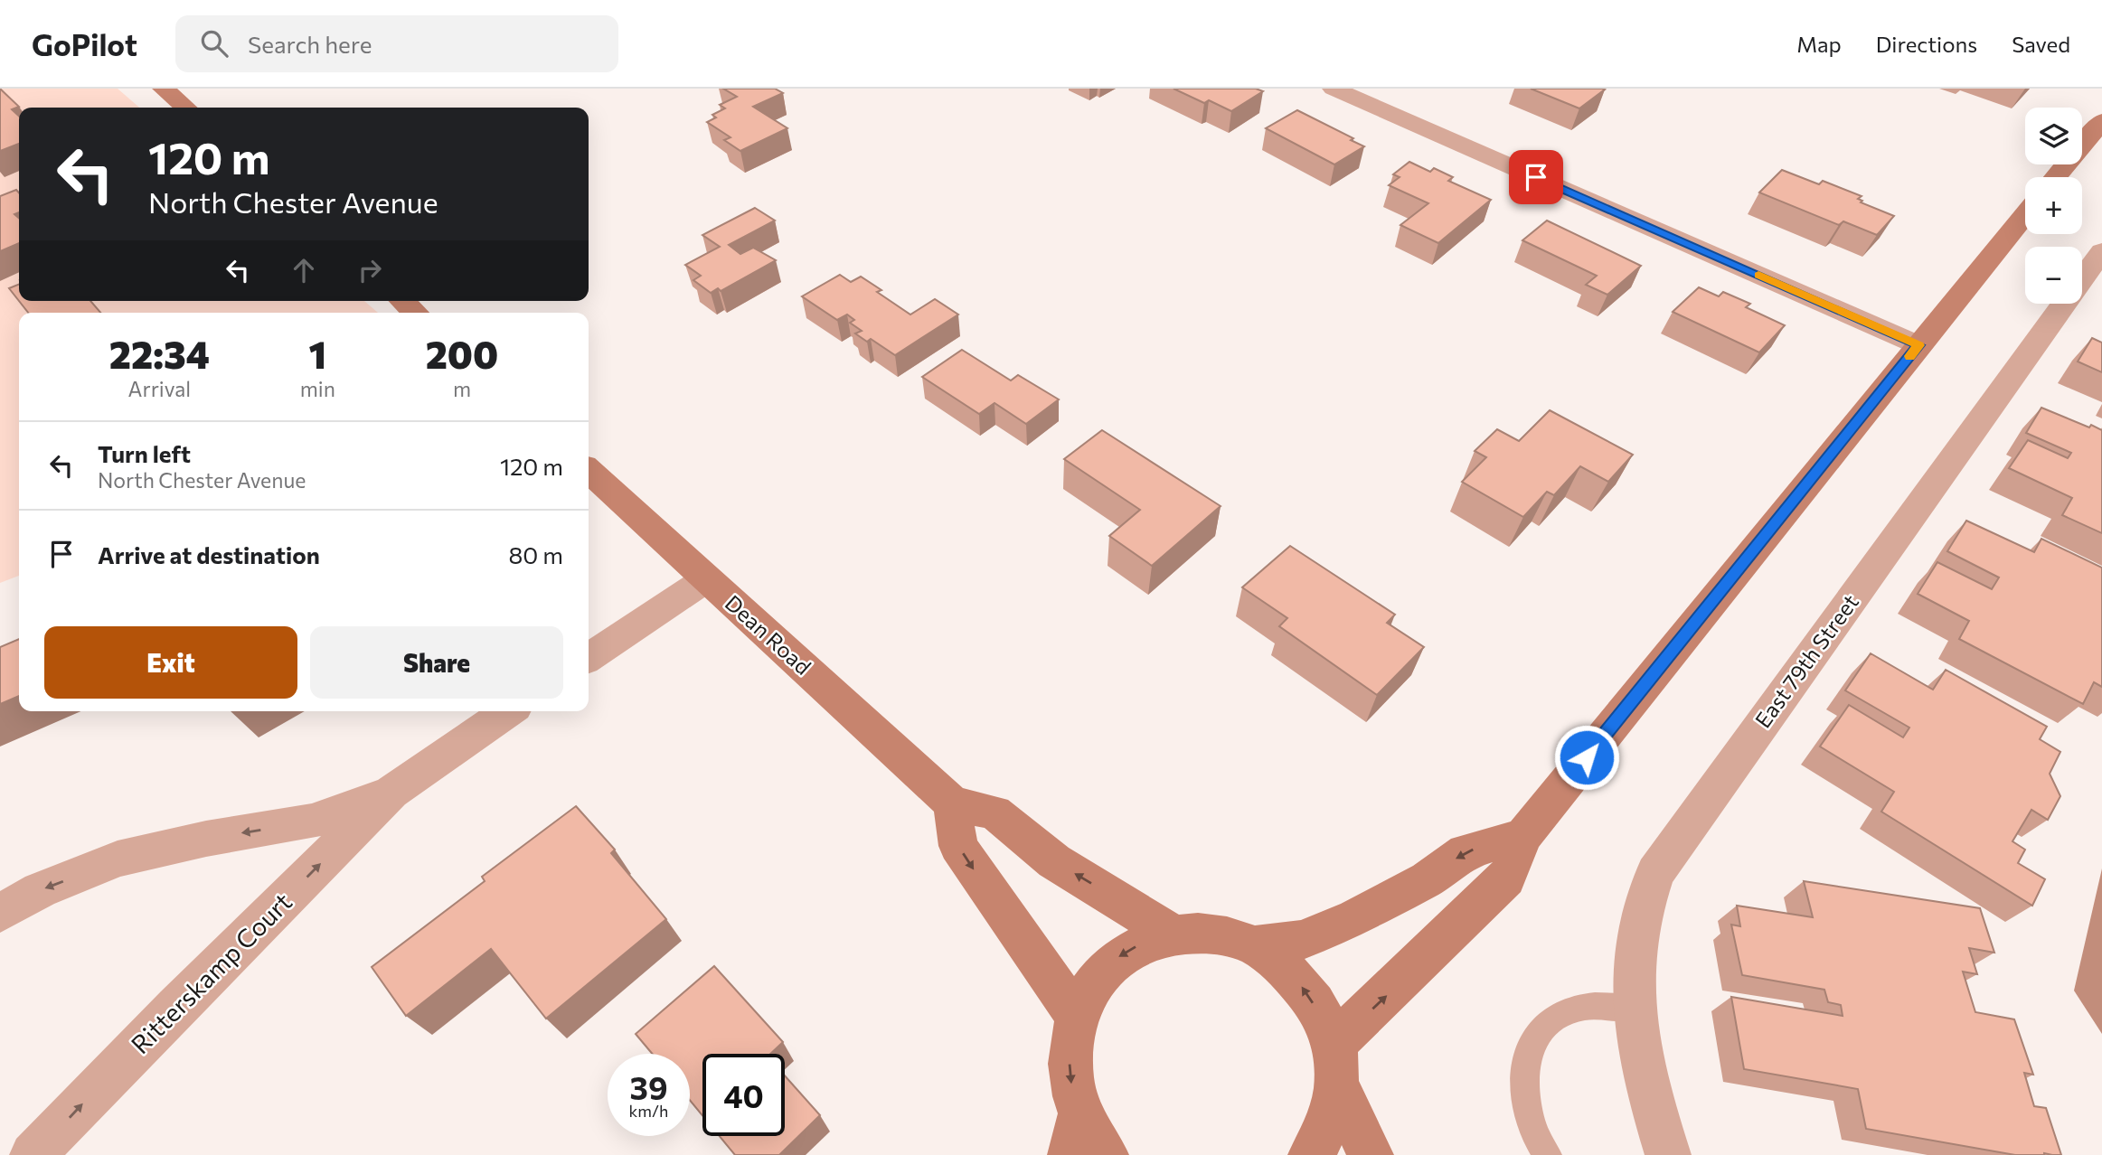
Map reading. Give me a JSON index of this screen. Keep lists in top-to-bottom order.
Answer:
{
  "streets": {
    "street": ["Dean Road", "East 79th Street", "Ritterskamp Court"]
  },
  "page": {
    "header": "GoPilot",
    "search": "Search here",
    "nav": ["Map", "Directions", "Saved"],
    "map_buttons": ["+", "−"],
    "turn": ["120 m", "North Chester Avenue"],
    "eta": [
      "22:34",
      "Arrival",
      "1",
      "min",
      "200",
      "m"
    ],
    "list": [
      {
        "name": "Turn left",
        "note": "North Chester Avenue",
        "value": "120 m"
      },
      {
        "name": "Arrive at destination",
        "value": "80 m"
      }
    ],
    "buttons": ["Exit", "Share"],
    "speed": "39 km/h",
    "limit": "40"
  }
}
